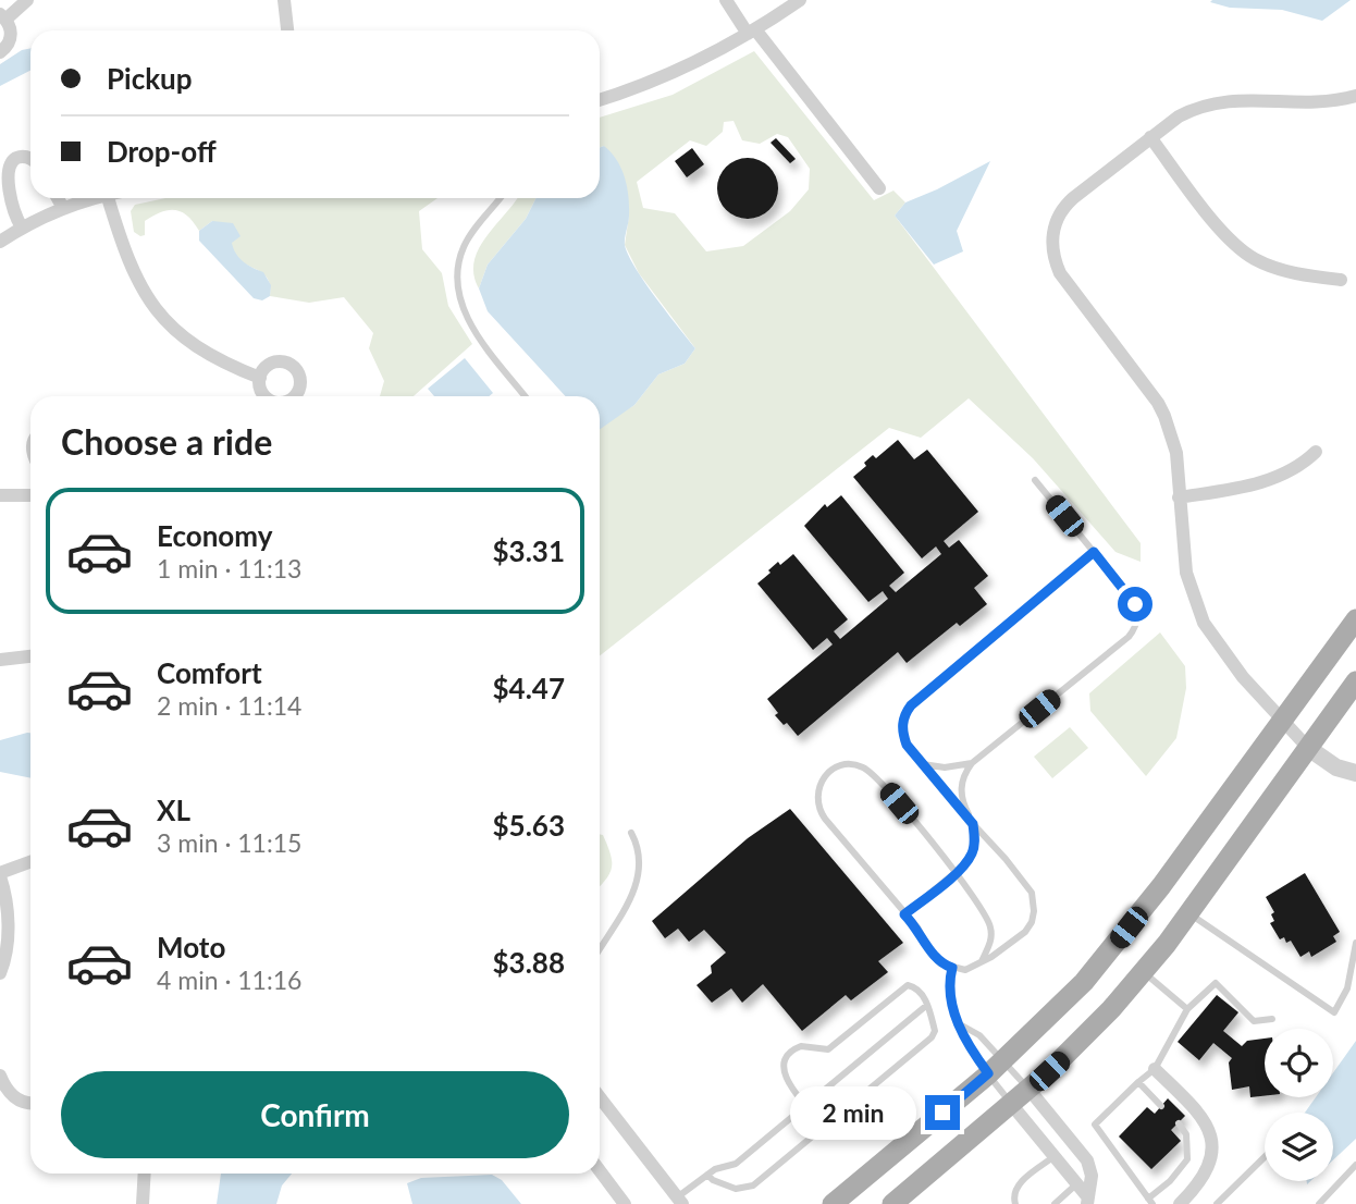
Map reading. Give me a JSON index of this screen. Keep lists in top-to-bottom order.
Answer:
{
  "page": {
    "banner": ["Pickup", "Drop-off"],
    "heading": "Choose a ride",
    "list": [
      {
        "name": "Economy",
        "note": "1 min · 11:13",
        "value": "$3.31"
      },
      {
        "name": "Comfort",
        "note": "2 min · 11:14",
        "value": "$4.47"
      },
      {
        "name": "XL",
        "note": "3 min · 11:15",
        "value": "$5.63"
      },
      {
        "name": "Moto",
        "note": "4 min · 11:16",
        "value": "$3.88"
      }
    ],
    "buttons": "Confirm",
    "bubble": "2 min"
  }
}
